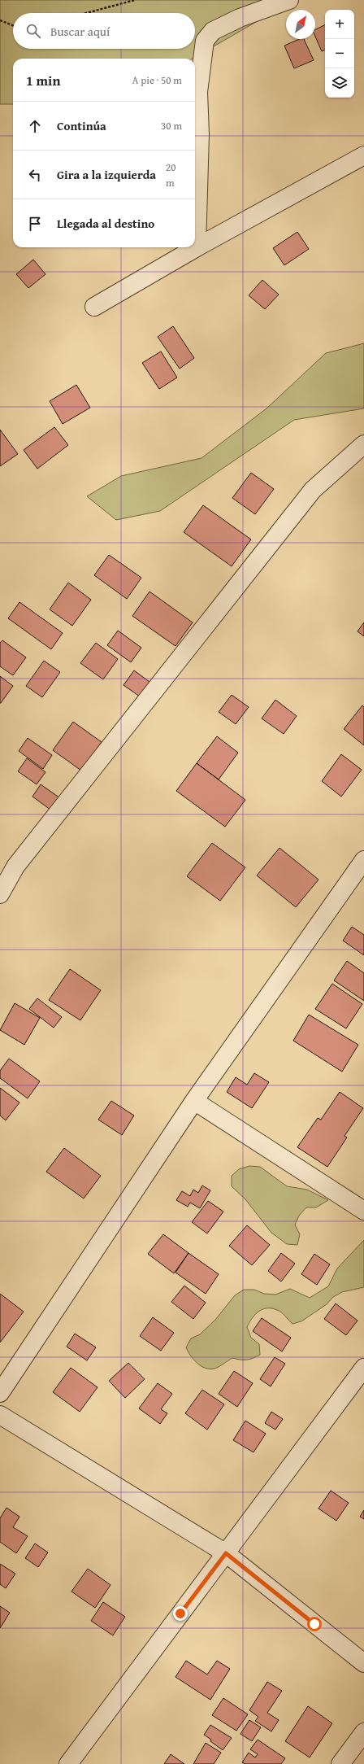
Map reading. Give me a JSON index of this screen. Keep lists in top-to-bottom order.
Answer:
{
  "north": "top right",
  "page": {
    "map_buttons": ["+", "−"],
    "search": "Buscar aquí",
    "heading": ["1 min", "A pie · 50 m"],
    "list": [
      ["Continúa", "30 m"],
      ["Gira a la izquierda", "20 m"],
      "Llegada al destino"
    ]
  }
}
